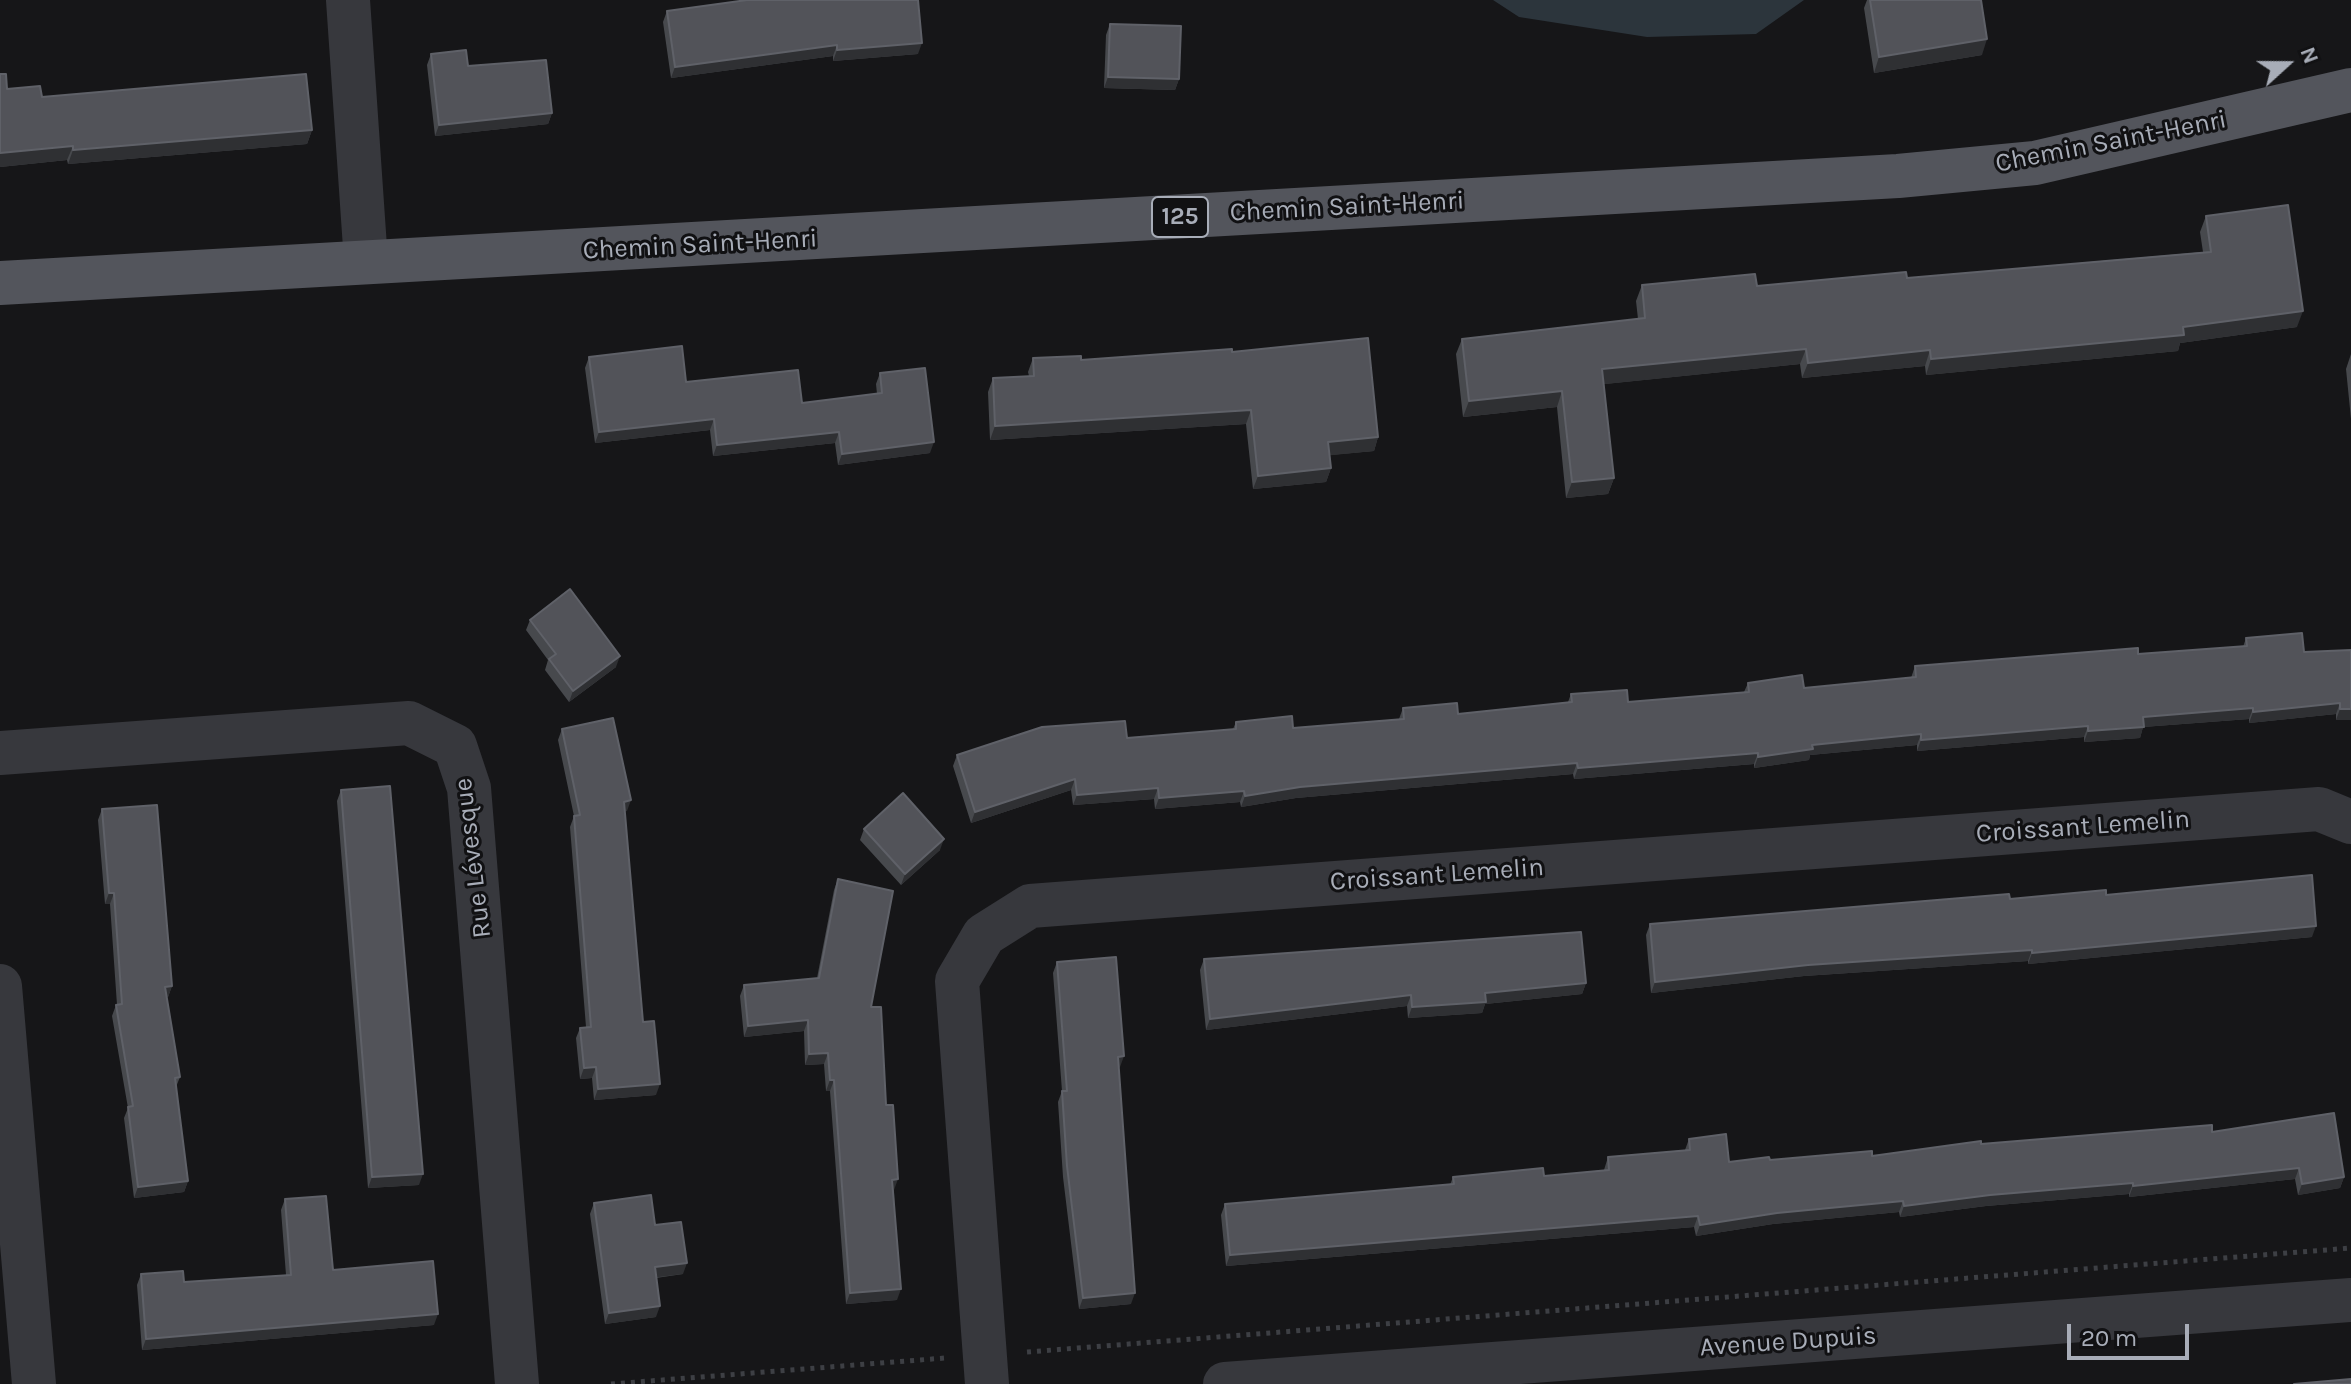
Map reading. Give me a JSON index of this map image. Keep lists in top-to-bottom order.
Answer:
{
  "streets": {
    "main road": ["Chemin Saint-Henri", "125"],
    "street": ["Croissant Lemelin", "Rue Lévesque", "Avenue Dupuis"]
  },
  "scale_bar": "20 m",
  "north": "right"
}
